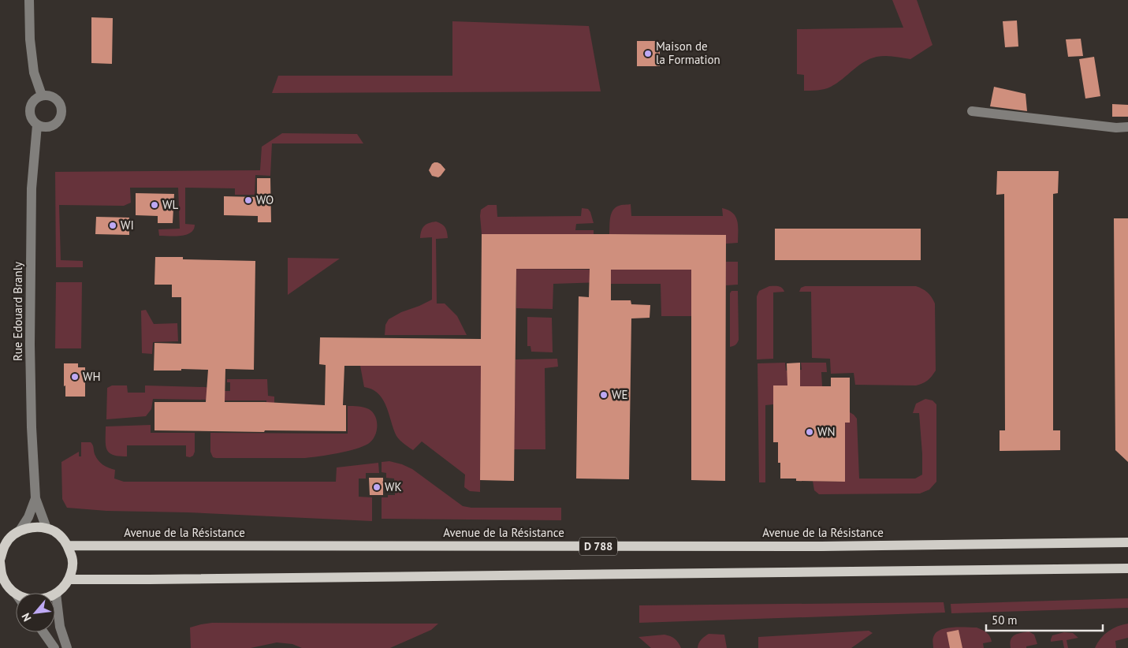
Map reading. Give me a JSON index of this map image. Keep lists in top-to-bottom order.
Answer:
{
  "streets": {
    "main road": ["Avenue de la Résistance", "D 788"],
    "street": ["Rue Edouard Branly"]
  },
  "places": [
    "Maison de la Formation",
    "WO",
    "WL",
    "WI",
    "WH",
    "WE",
    "WN",
    "WK"
  ],
  "scale_bar": "50 m",
  "north": "bottom left"
}
